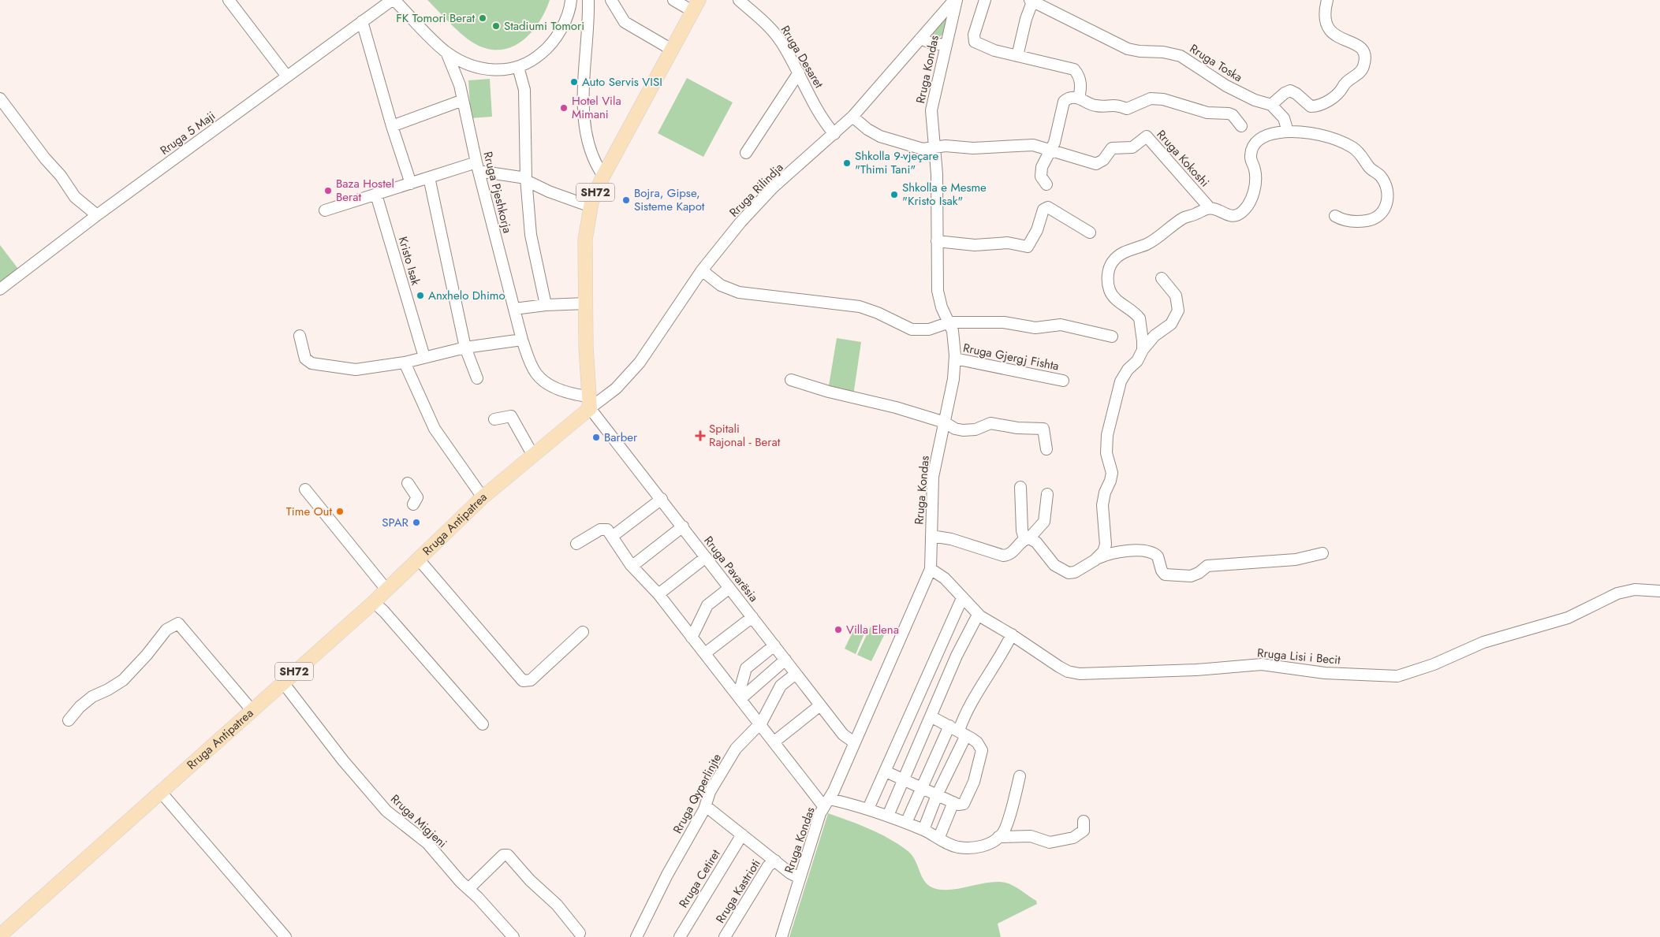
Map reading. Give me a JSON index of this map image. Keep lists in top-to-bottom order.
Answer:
{
  "streets": {
    "main road": ["SH72", "Rruga Antipatrea"],
    "street": [
      "Rruga Desaret",
      "Rruga Toska",
      "Rruga Kondas",
      "Rruga 5 Maji",
      "Rruga Kokoshi",
      "Rruga Rilindja",
      "Rruga Pjeshkorja",
      "Kristo Isak",
      "Rruga Gjergj Fishta",
      "Rruga Pavarësia",
      "Rruga Lisi i Becit",
      "Rruga Qyperlinjte",
      "Rruga Migjeni",
      "Rruga Cetiret",
      "Rruga Kastrioti"
    ]
  },
  "crossings": [
    ["Rruga Desaret", "Rruga Rilindja"],
    ["Rruga Kondas", "Rruga Kokoshi"],
    ["Rruga Kondas", "Rruga Rilindja"],
    ["Rruga Kondas", "Rruga Gjergj Fishta"],
    ["Rruga Kondas", "Rruga Pavarësia"],
    ["Rruga Kondas", "Rruga Lisi i Becit"],
    ["Rruga 5 Maji", "Rruga Pjeshkorja"],
    ["Rruga Kokoshi", "Rruga Rilindja"],
    ["Rruga Rilindja", "Rruga Pjeshkorja"],
    ["Rruga Rilindja", "SH72"],
    ["Rruga Rilindja", "Rruga Antipatrea"],
    ["Rruga Rilindja", "Rruga Pavarësia"],
    ["Rruga Pjeshkorja", "SH72"],
    ["Rruga Pjeshkorja", "Rruga Antipatrea"],
    ["Rruga Pjeshkorja", "Rruga Pavarësia"],
    ["SH72", "Rruga Antipatrea"],
    ["SH72", "Rruga Pavarësia"],
    ["Rruga Antipatrea", "Rruga Pavarësia"],
    ["Rruga Antipatrea", "Rruga Migjeni"],
    ["Rruga Pavarësia", "Rruga Qyperlinjte"]
  ],
  "places": {
    "other": [
      "FK Tomori Berat",
      "Stadiumi Tomori",
      "Auto Servis VISI",
      "Hotel Vila Mimani",
      "Shkolla 9-vjeçare \"Thimi Tani\"",
      "Baza Hostel Berat",
      "Shkolla e Mesme \"Kristo Isak\"",
      "Bojra, Gipse, Sisteme Kapot",
      "Anxhelo Dhimo",
      "Barber",
      "Time Out",
      "SPAR",
      "Villa Elena"
    ],
    "health": ["Spitali Rajonal - Berat"]
  }
}
